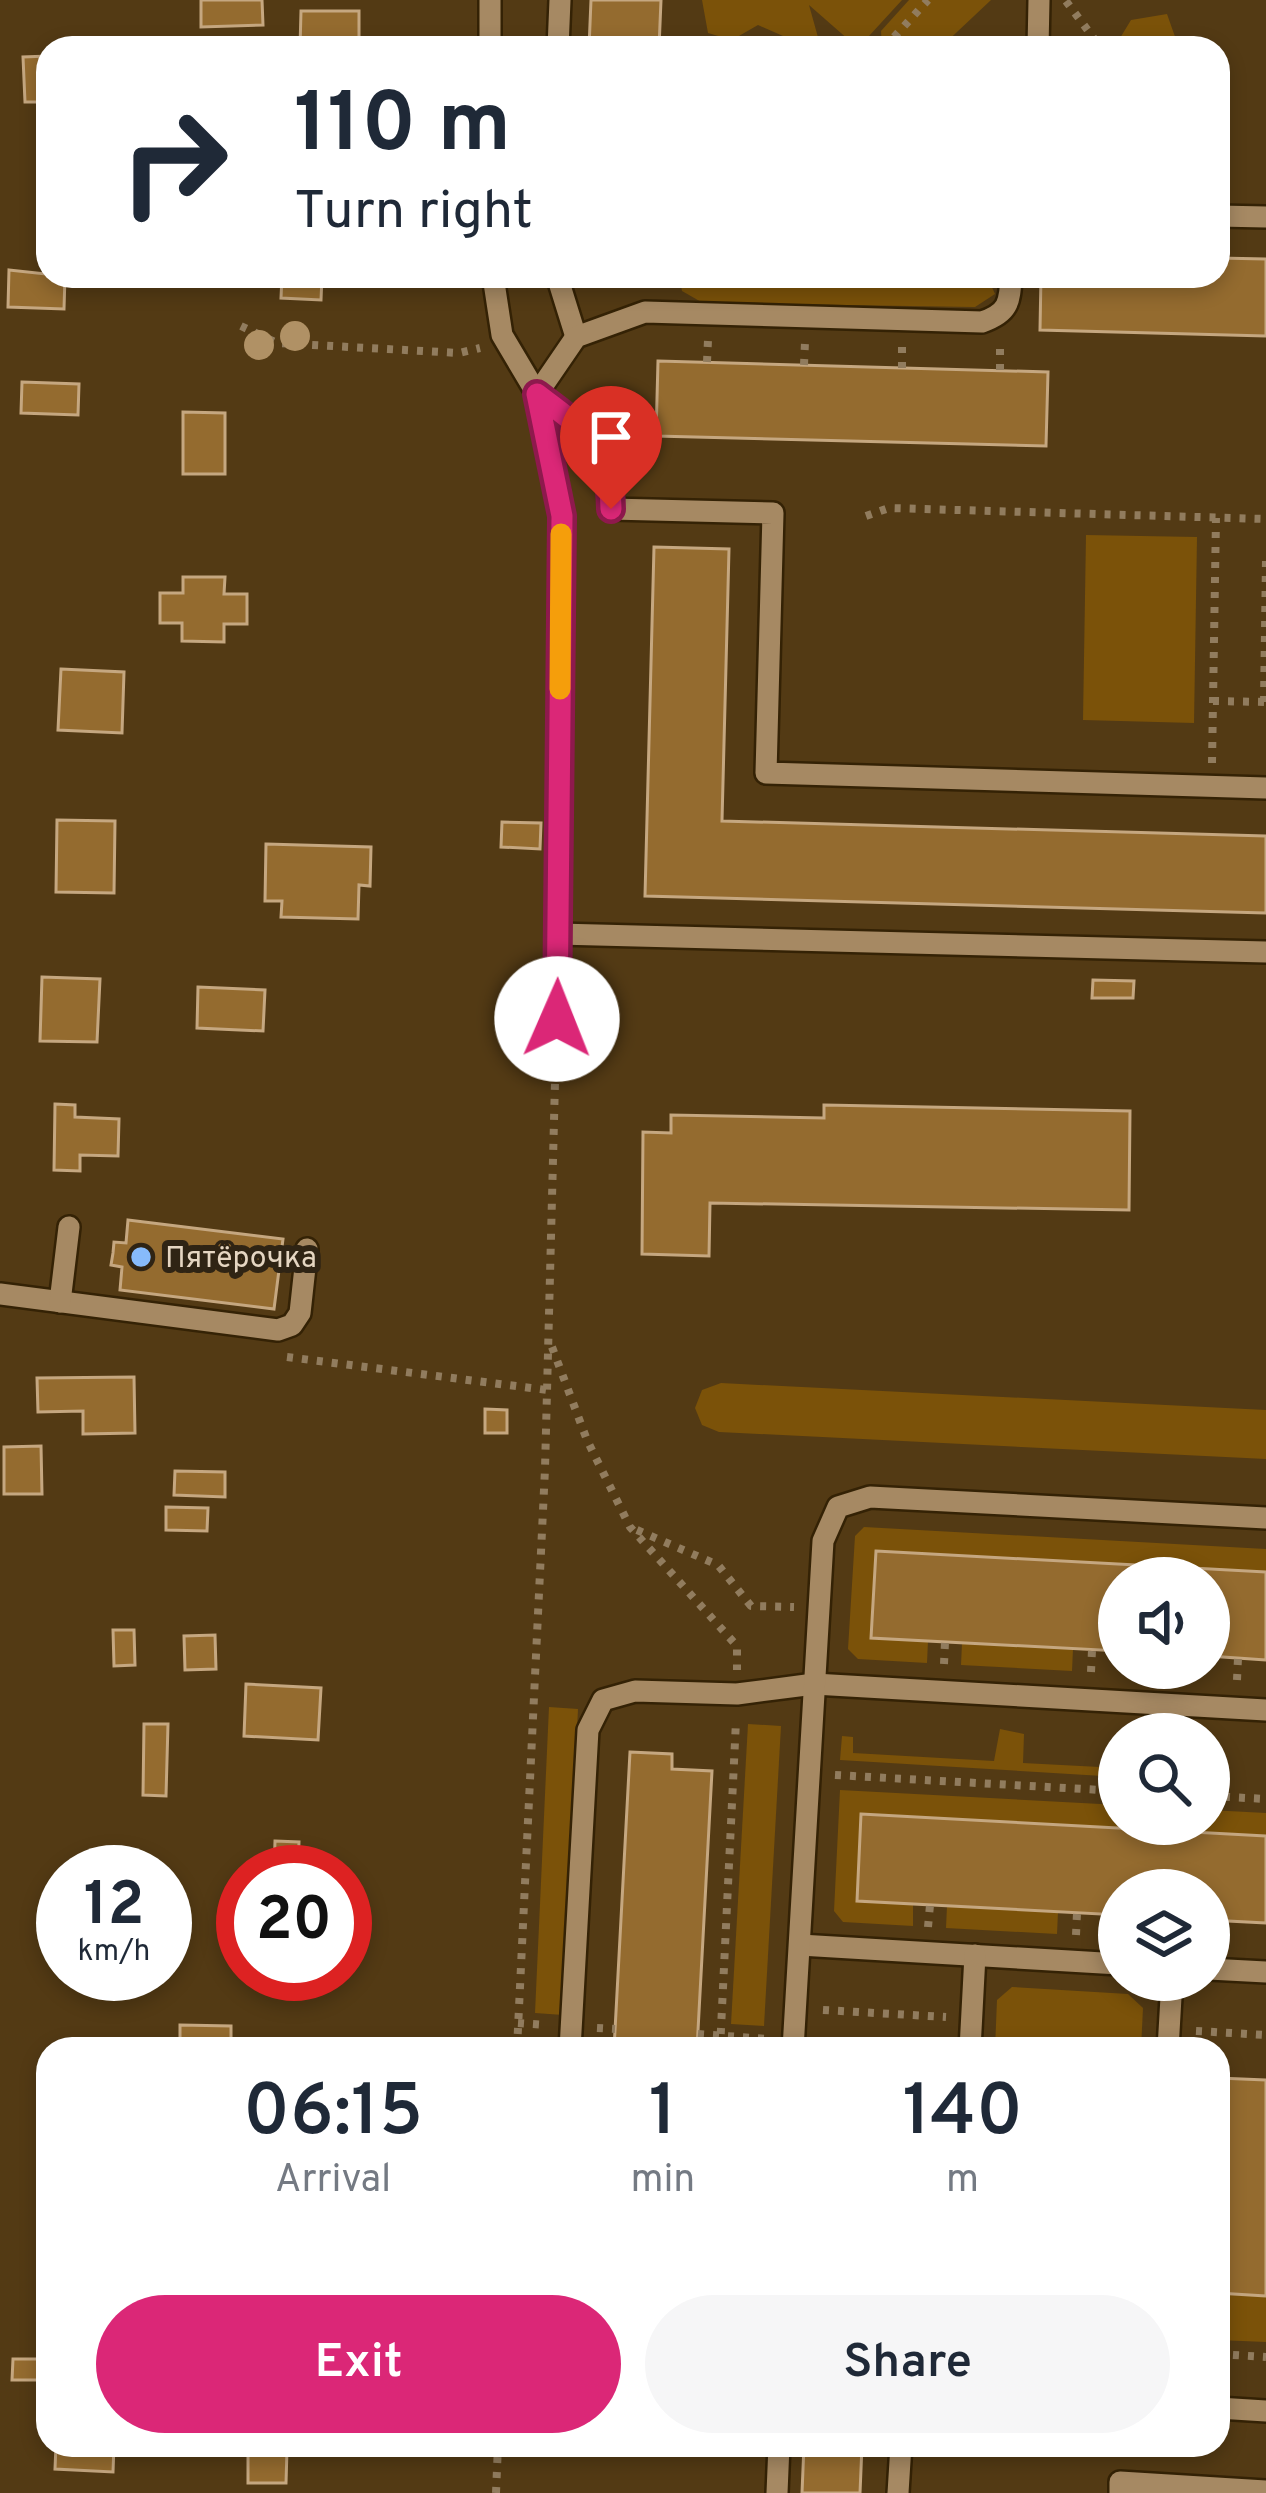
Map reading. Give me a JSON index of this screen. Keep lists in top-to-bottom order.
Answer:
{
  "places": ["Пятёрочка"],
  "page": {
    "turn": ["110 m", "Turn right"],
    "speed": "12 km/h",
    "limit": "20",
    "eta": [
      "06:15",
      "Arrival",
      "1",
      "min",
      "140",
      "m"
    ],
    "buttons": ["Exit", "Share"]
  }
}
